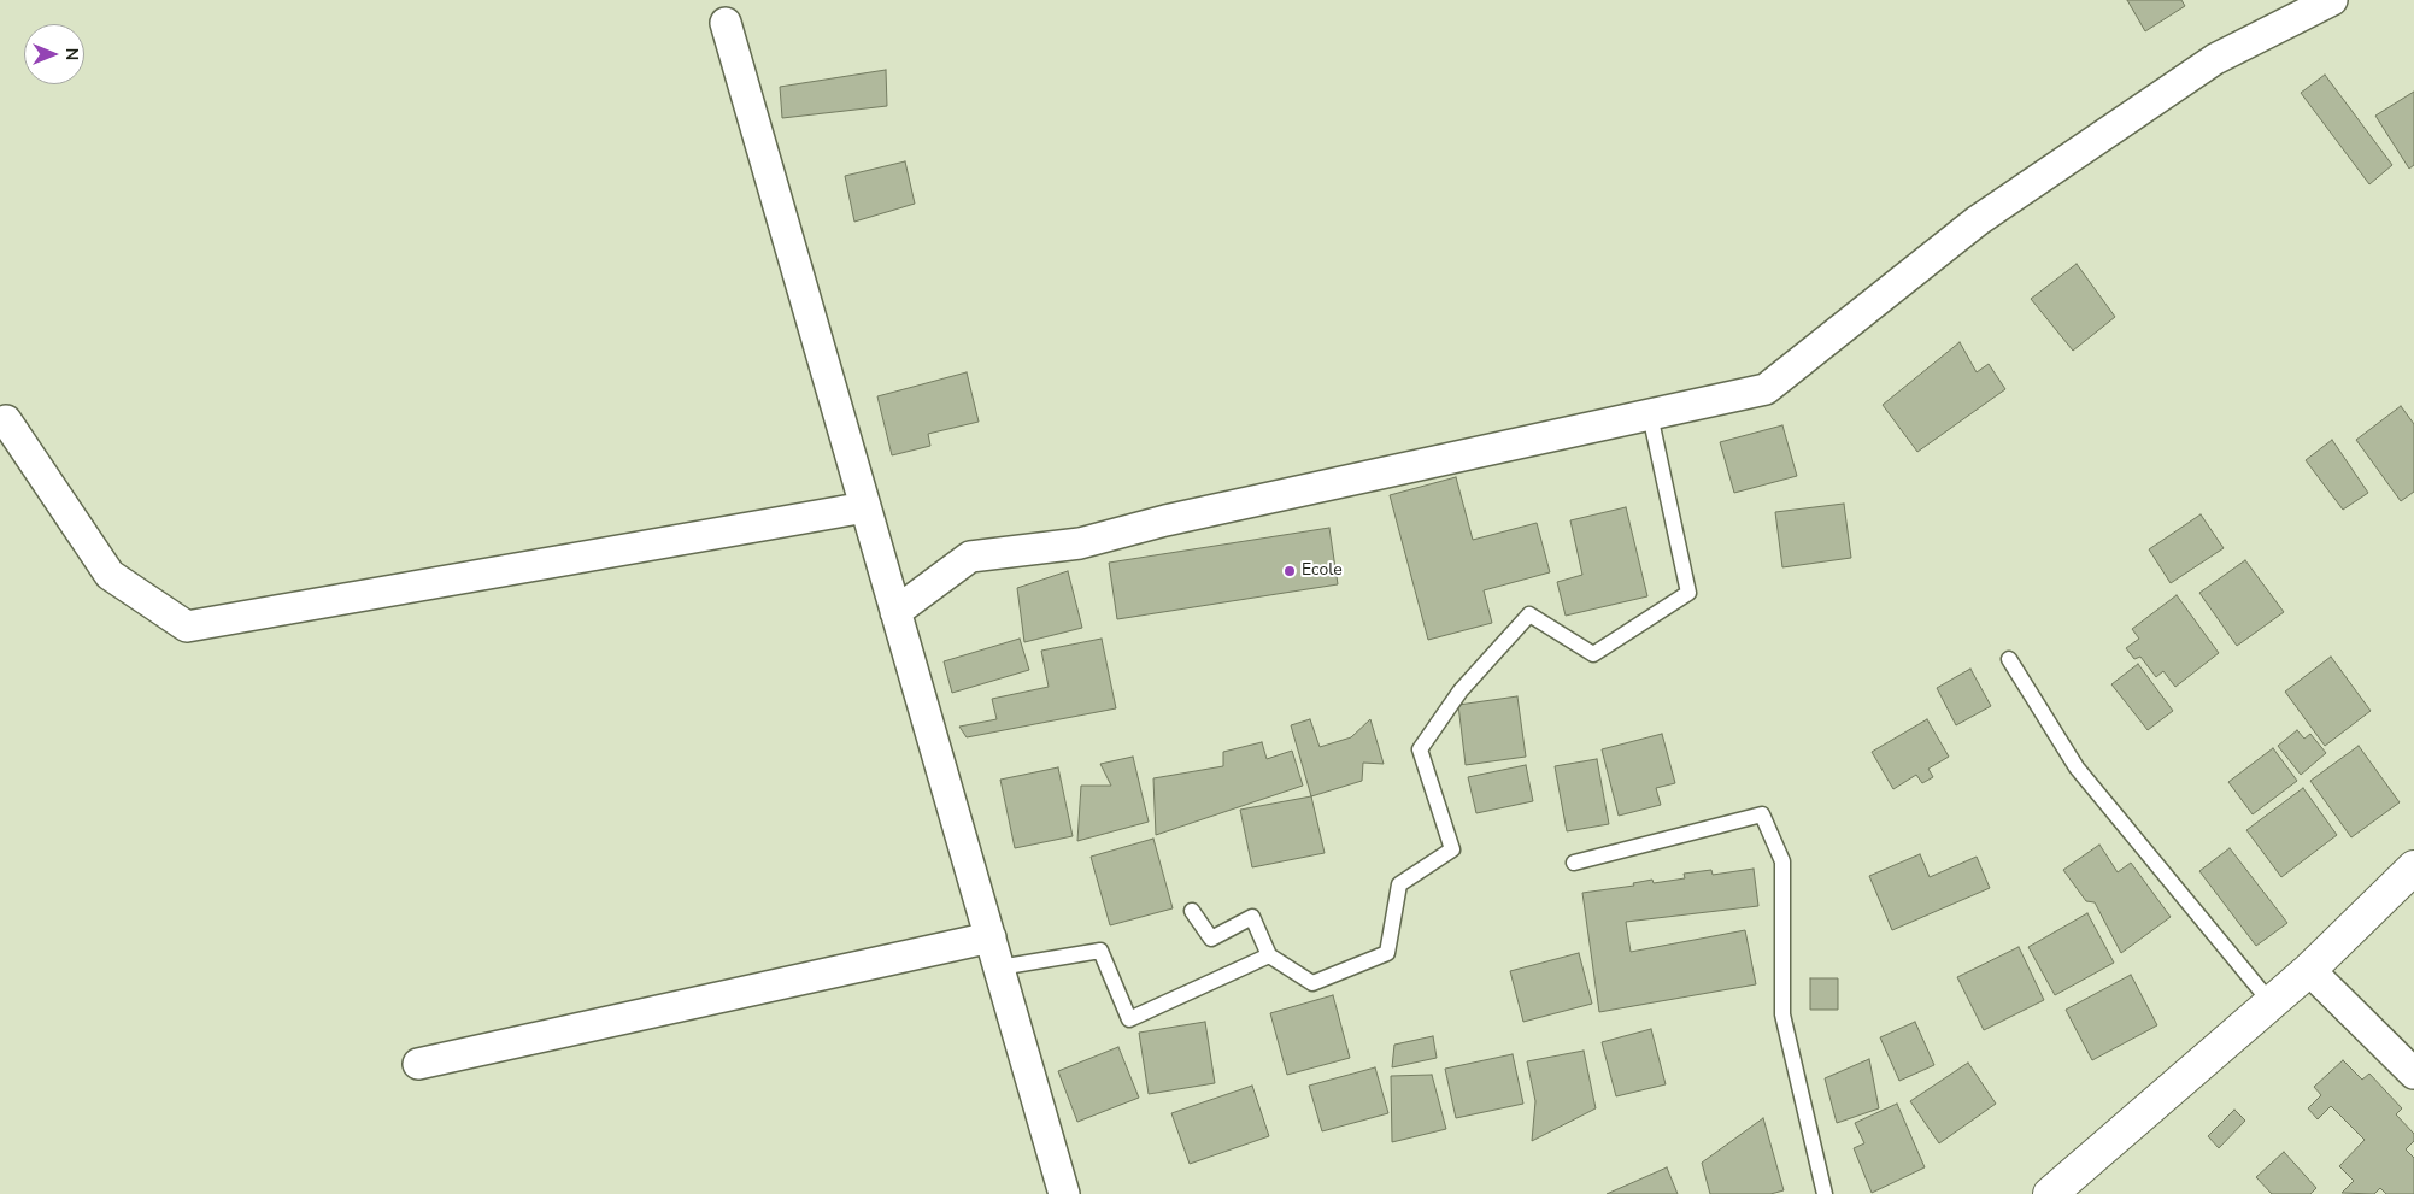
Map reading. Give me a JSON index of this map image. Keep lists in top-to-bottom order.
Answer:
{
  "places": ["Ecole"],
  "north": "right"
}
